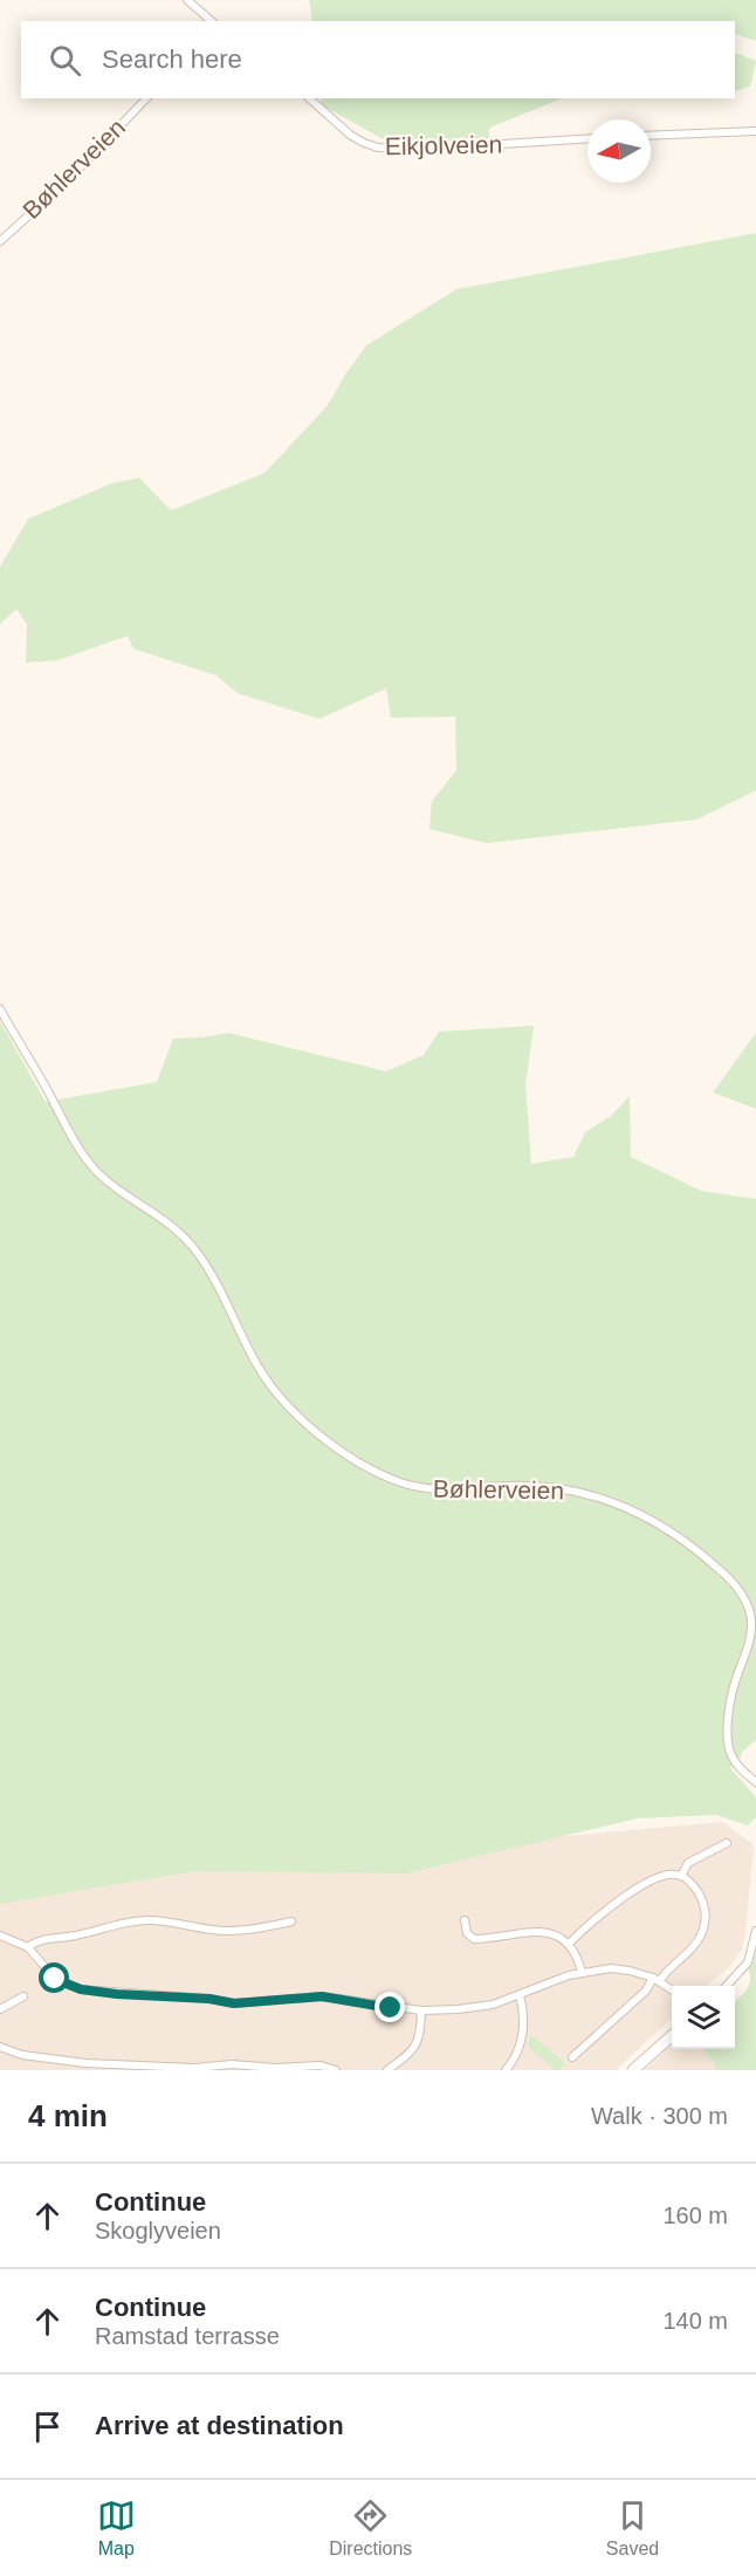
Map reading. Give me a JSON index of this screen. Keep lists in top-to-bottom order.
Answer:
{
  "streets": {
    "street": ["Eikjolveien", "Bøhlerveien"]
  },
  "north": "left",
  "page": {
    "search": "Search here",
    "heading": ["4 min", "Walk · 300 m"],
    "list": [
      ["Continue", "Skoglyveien", "160 m"],
      ["Continue", "Ramstad terrasse", "140 m"],
      "Arrive at destination"
    ],
    "nav": ["Map", "Directions", "Saved"]
  }
}
